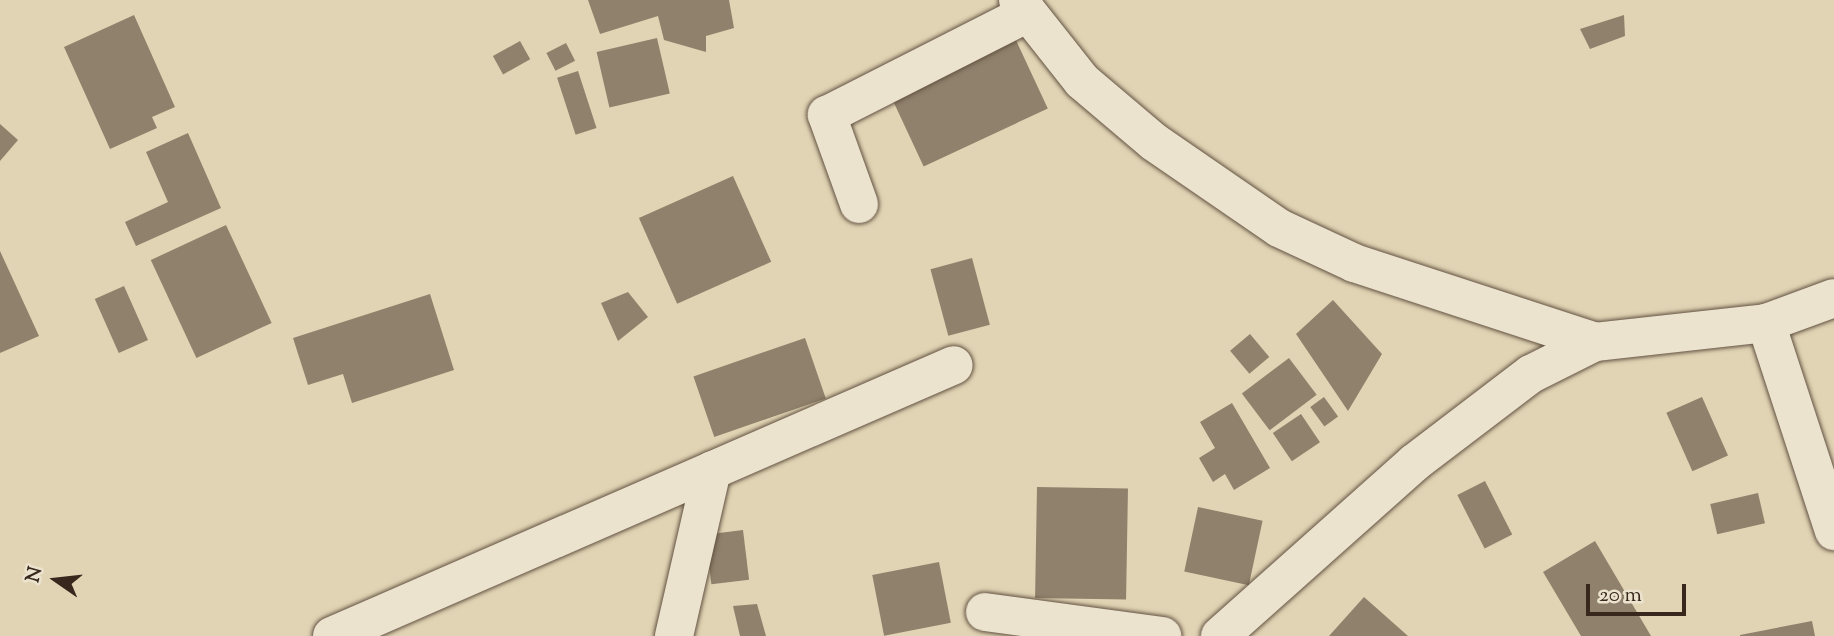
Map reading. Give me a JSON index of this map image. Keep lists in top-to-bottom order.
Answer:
{
  "scale_bar": "20 m",
  "north": "left"
}
